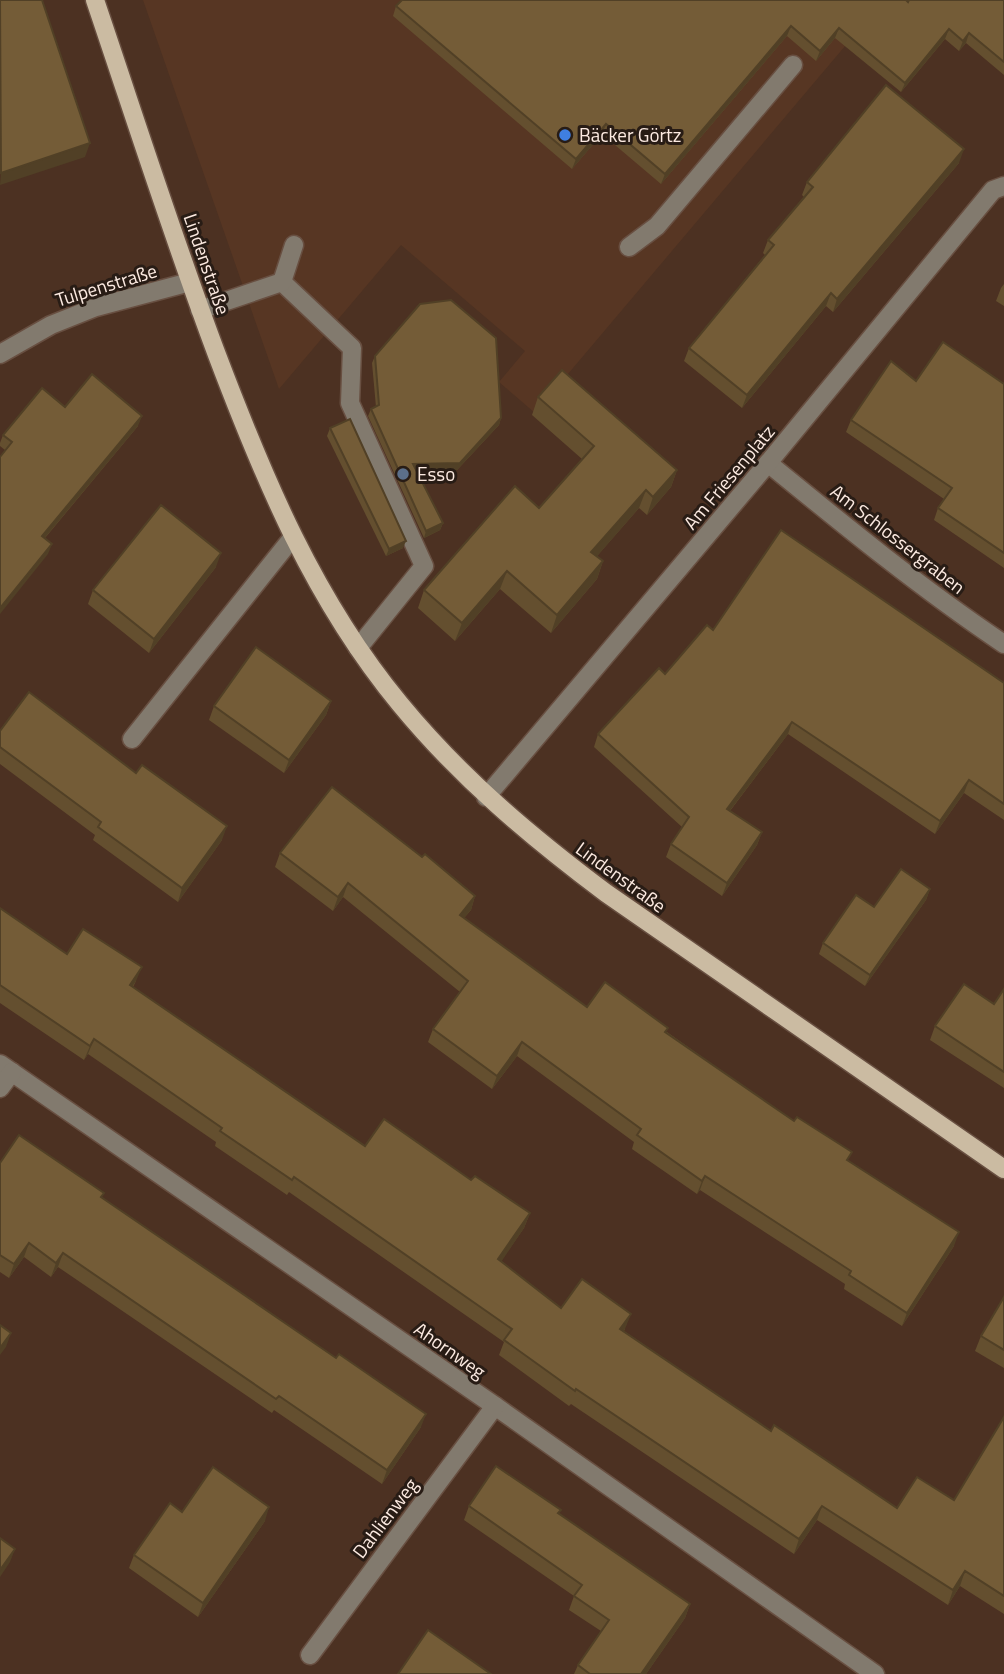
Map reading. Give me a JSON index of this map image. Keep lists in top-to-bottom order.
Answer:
{
  "streets": {
    "main road": ["Lindenstraße"],
    "street": [
      "Tulpenstraße",
      "Am Friesenplatz",
      "Am Schlossergraben",
      "Ahornweg",
      "Dahlienweg"
    ]
  },
  "crossings": [
    ["Lindenstraße", "Tulpenstraße"],
    ["Lindenstraße", "Am Friesenplatz"],
    ["Am Friesenplatz", "Am Schlossergraben"],
    ["Ahornweg", "Dahlienweg"]
  ],
  "places": ["Bäcker Görtz", "Esso"]
}
